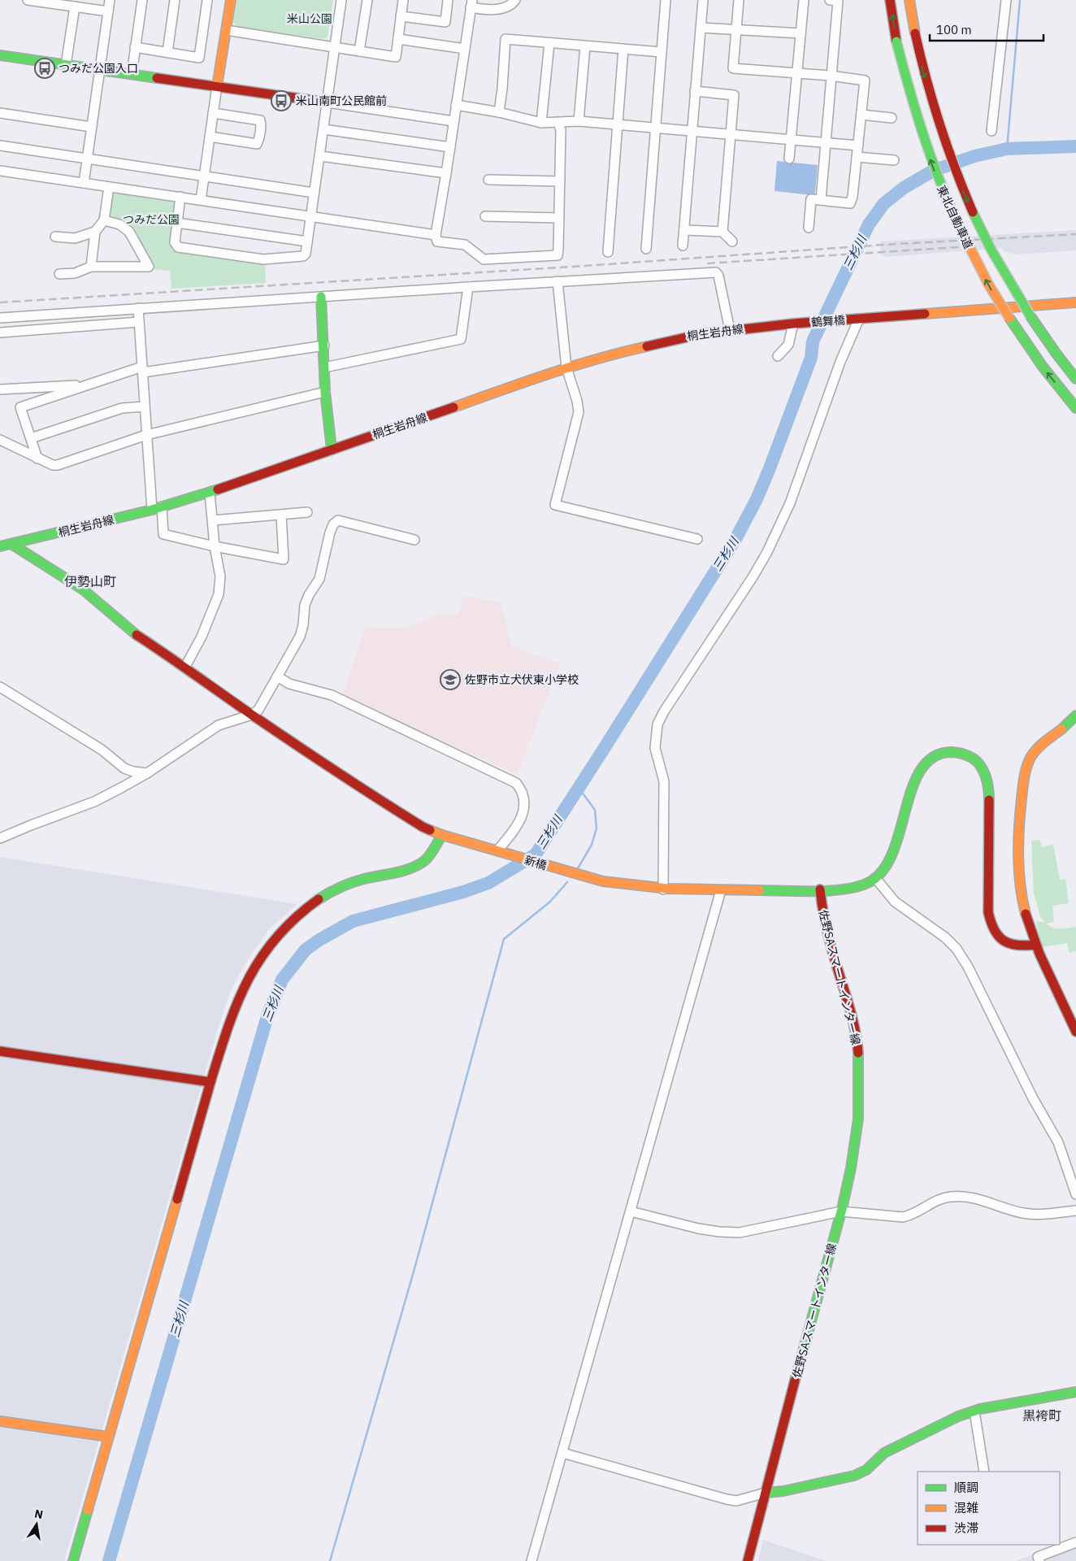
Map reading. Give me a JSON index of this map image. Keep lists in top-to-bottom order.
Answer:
{
  "streets": {
    "main road": [
      "東北自動車道",
      "鶴舞橋",
      "桐生岩舟線",
      "新橋",
      "佐野SAスマートインター線"
    ]
  },
  "crossings": [
    ["鶴舞橋", "桐生岩舟線"],
    ["桐生岩舟線", "新橋"],
    ["新橋", "佐野SAスマートインター線"]
  ],
  "districts": ["伊勢山町", "黒袴町"],
  "water": ["三杉川"],
  "parks": ["米山公園", "つみだ公園"],
  "places": {
    "bus stop": ["つみだ公園入口", "米山南町公民館前"],
    "school or university": ["佐野市立犬伏東小学校"]
  },
  "legend": ["順調", "混雑", "渋滞"],
  "scale_bar": "100 m",
  "north": "top"
}
